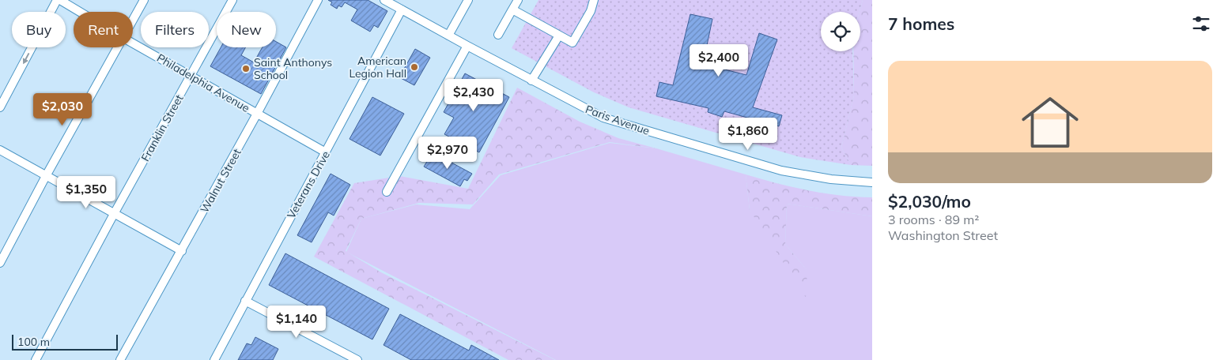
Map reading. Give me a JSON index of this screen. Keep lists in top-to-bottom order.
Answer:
{
  "streets": {
    "street": [
      "Philadelphia Avenue",
      "Paris Avenue",
      "Franklin Street",
      "Walnut Street",
      "Veterans Drive"
    ]
  },
  "crossings": [
    ["Philadelphia Avenue", "Franklin Street"],
    ["Philadelphia Avenue", "Walnut Street"],
    ["Philadelphia Avenue", "Veterans Drive"],
    ["Paris Avenue", "Veterans Drive"]
  ],
  "places": ["American Legion Hall", "Saint Anthonys School"],
  "scale_bar": "100 m",
  "page": {
    "heading": "7 homes",
    "chip": [
      "Buy",
      "Rent",
      "Filters",
      "New"
    ],
    "price": [
      "$2,400",
      "$2,430",
      "$2,030",
      "$1,860",
      "$2,970",
      "$1,350",
      "$1,140"
    ],
    "list": [
      {
        "name": "$2,030/mo",
        "note": "3 rooms · 89 m² · Washington Street"
      }
    ],
    "scale": "100 m"
  }
}
